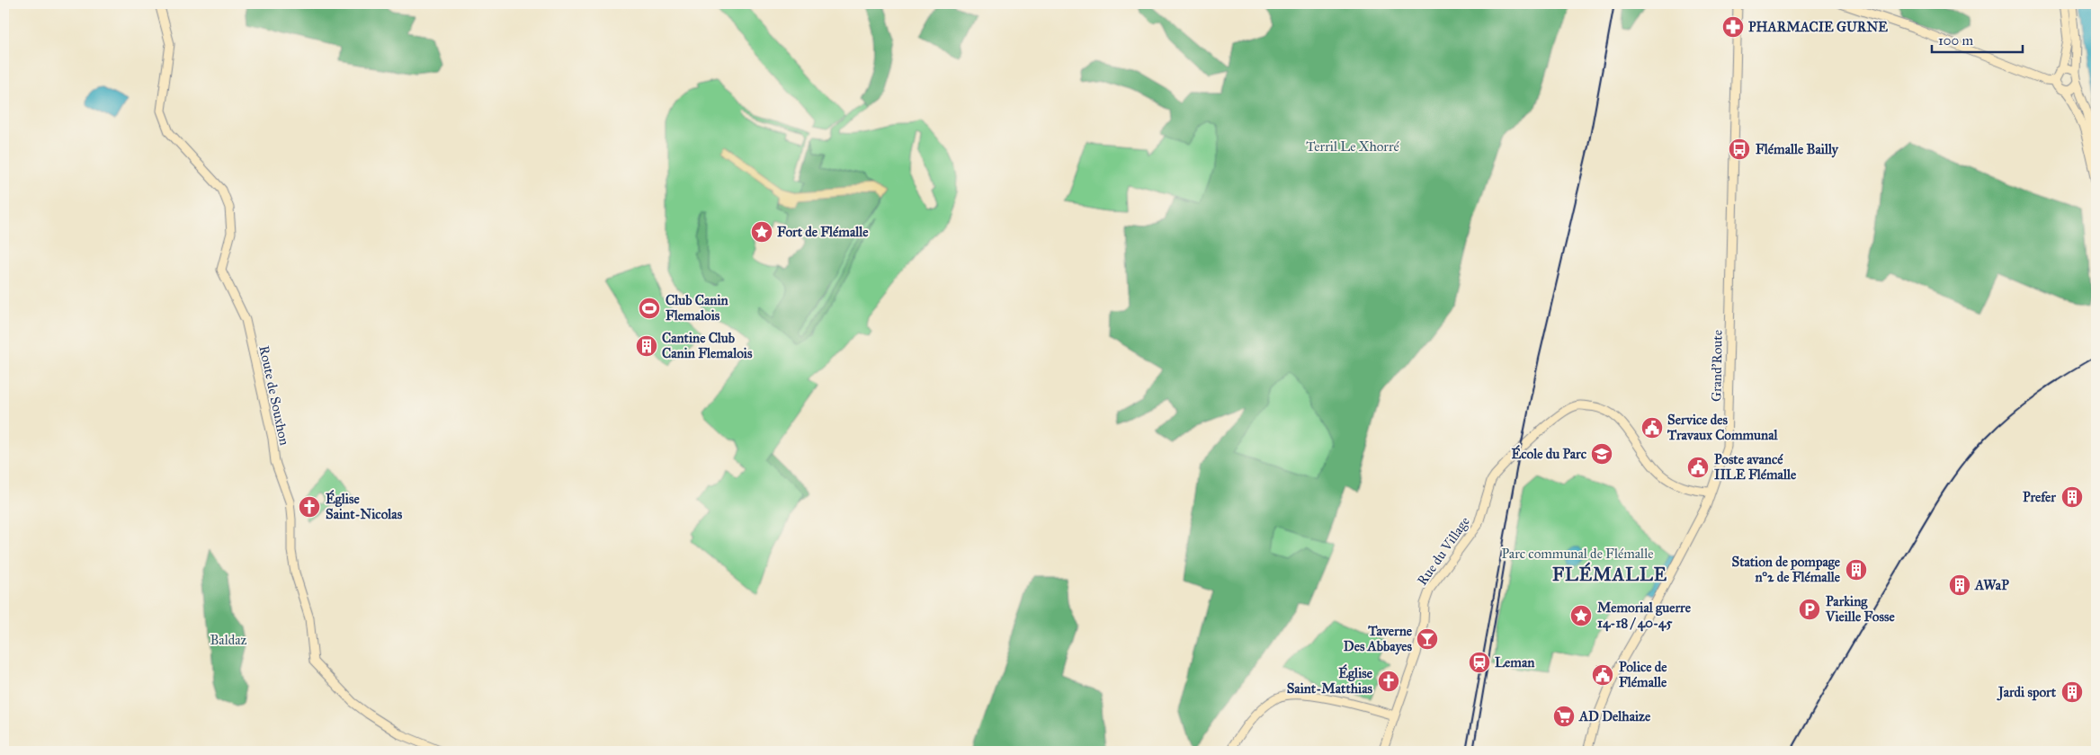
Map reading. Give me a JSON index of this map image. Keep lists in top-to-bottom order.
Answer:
{
  "streets": {
    "street": ["Grand'Route", "Route de Souxhon", "Rue du Village"]
  },
  "crossings": [
    ["Grand'Route", "Rue du Village"]
  ],
  "districts": ["FLÉMALLE"],
  "parks": ["Terril Le Xhorré", "Parc communal de Flémalle", "Baldaz"],
  "places": {
    "pharmacy": ["PHARMACIE GURNE"],
    "bus stop": ["Flémalle Bailly"],
    "place": ["Fort de Flémalle", "Memorial guerre 14-18 / 40-45"],
    "sports": ["Club Canin Flemalois"],
    "building": [
      "Cantine Club Canin Flemalois",
      "Prefer",
      "Station de pompage n°2 de Flémalle",
      "AWaP",
      "Jardi sport"
    ],
    "public building": ["Service des Travaux Communal", "Poste avancé IILE Flémalle", "Police de Flémalle"],
    "school or university": ["École du Parc"],
    "church": ["Église Saint-Nicolas", "Église Saint-Matthias"],
    "parking": ["Parking Vieille Fosse"],
    "bar": ["Taverne Des Abbayes"],
    "station": ["Leman"],
    "supermarket": ["AD Delhaize"]
  },
  "scale_bar": "100 m"
}
